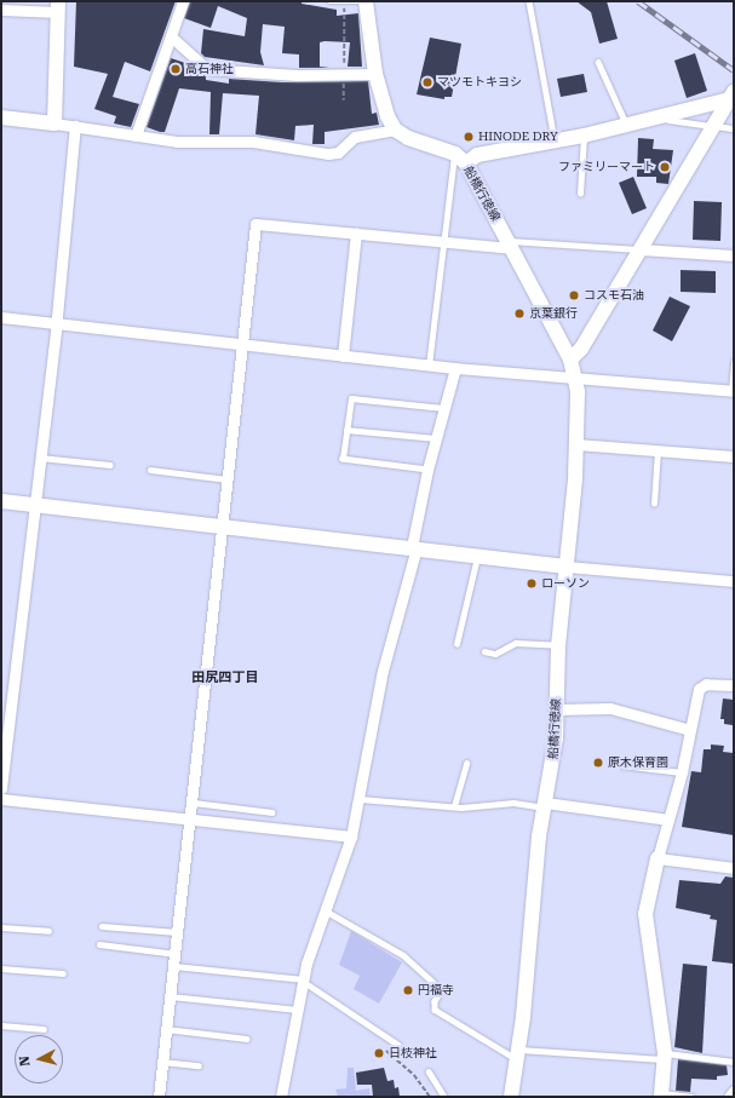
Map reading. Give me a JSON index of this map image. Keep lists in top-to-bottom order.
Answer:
{
  "streets": {
    "main road": ["船橋行徳線"]
  },
  "districts": ["田尻四丁目"],
  "places": [
    "高石神社",
    "マツモトキヨシ",
    "HINODE DRY",
    "ファミリーマート",
    "コスモ石油",
    "京葉銀行",
    "ローソン",
    "原木保育園",
    "円福寺",
    "日枝神社"
  ],
  "north": "left"
}
